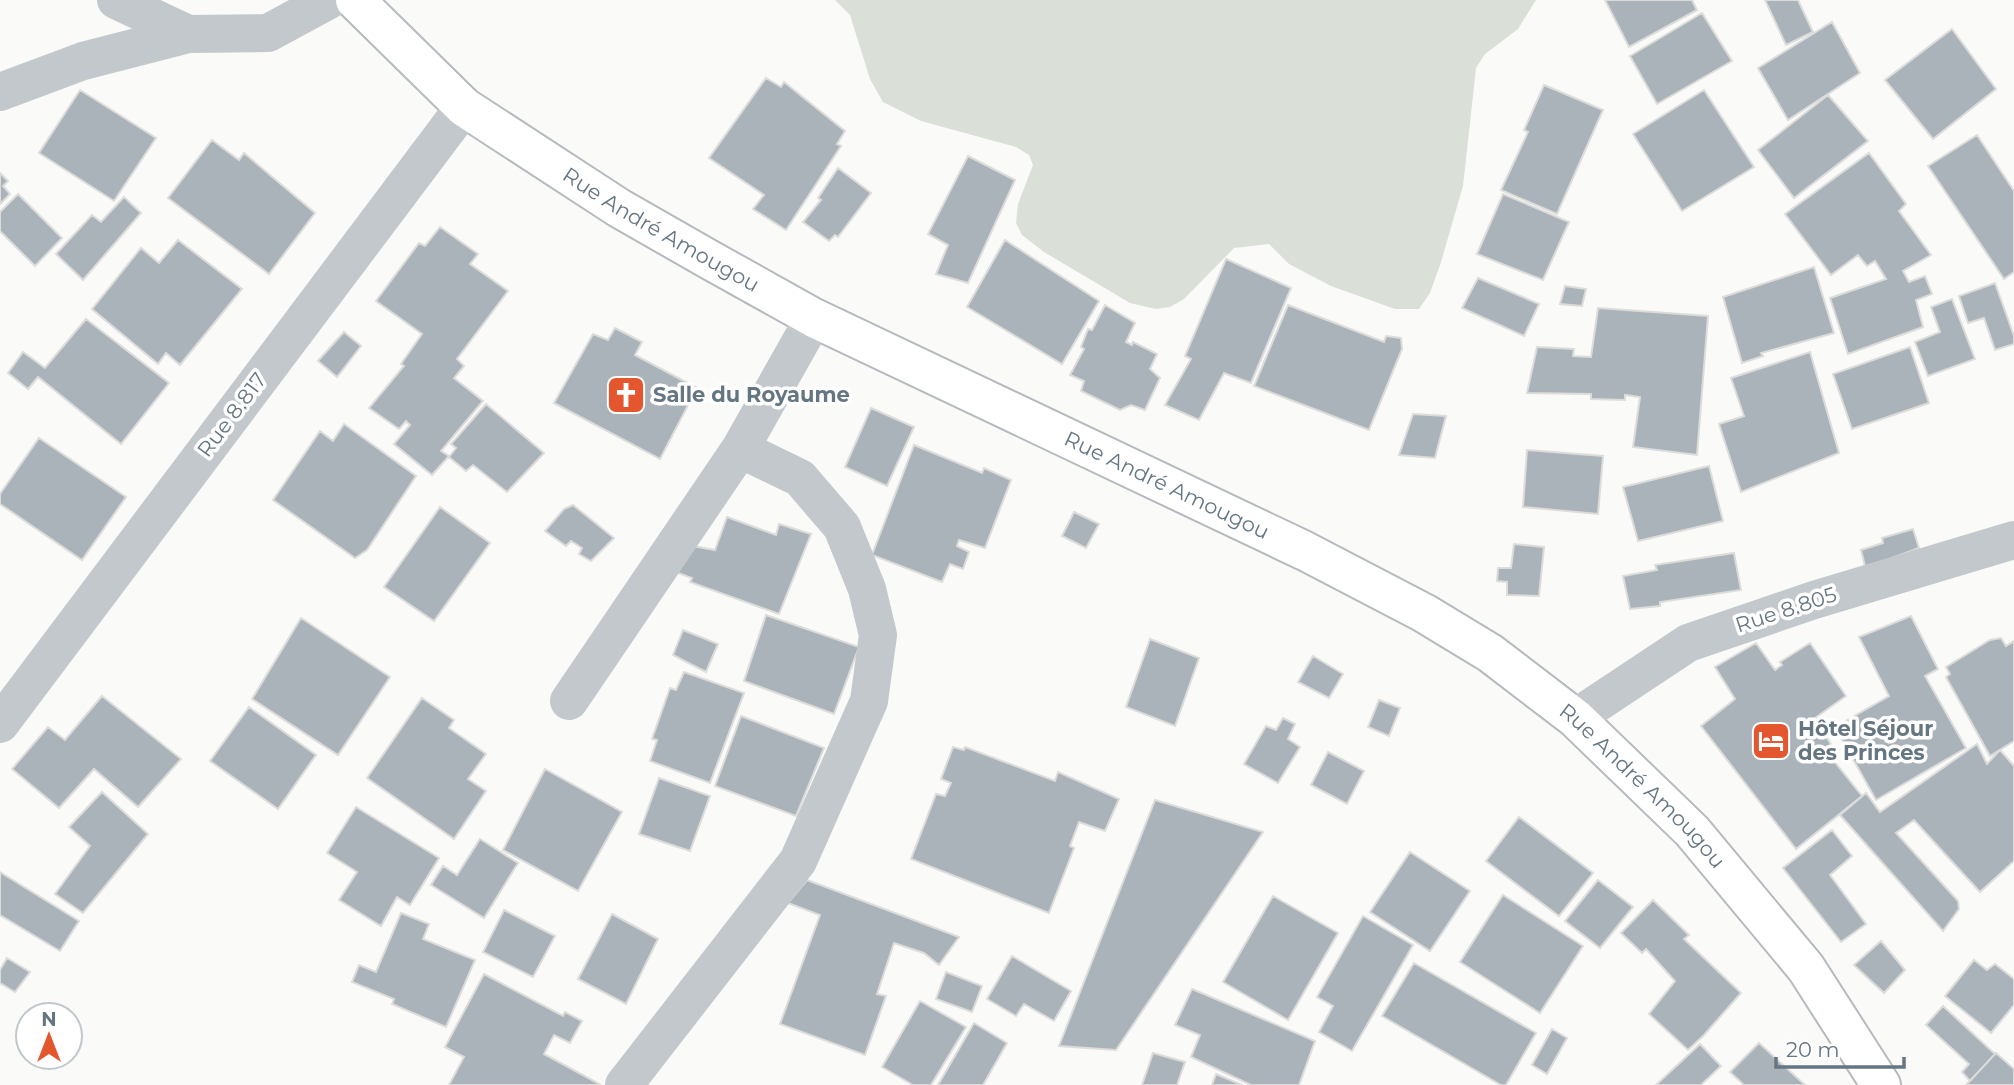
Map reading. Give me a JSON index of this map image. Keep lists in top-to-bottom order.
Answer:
{
  "streets": {
    "main road": ["Rue André Amougou"],
    "street": ["Rue 8.817", "Rue 8.805"]
  },
  "crossings": [
    ["Rue André Amougou", "Rue 8.817"],
    ["Rue André Amougou", "Rue 8.805"]
  ],
  "places": {
    "church": ["Salle du Royaume"],
    "hotel": ["Hôtel Séjour des Princes"]
  },
  "scale_bar": "20 m",
  "north": "top"
}
